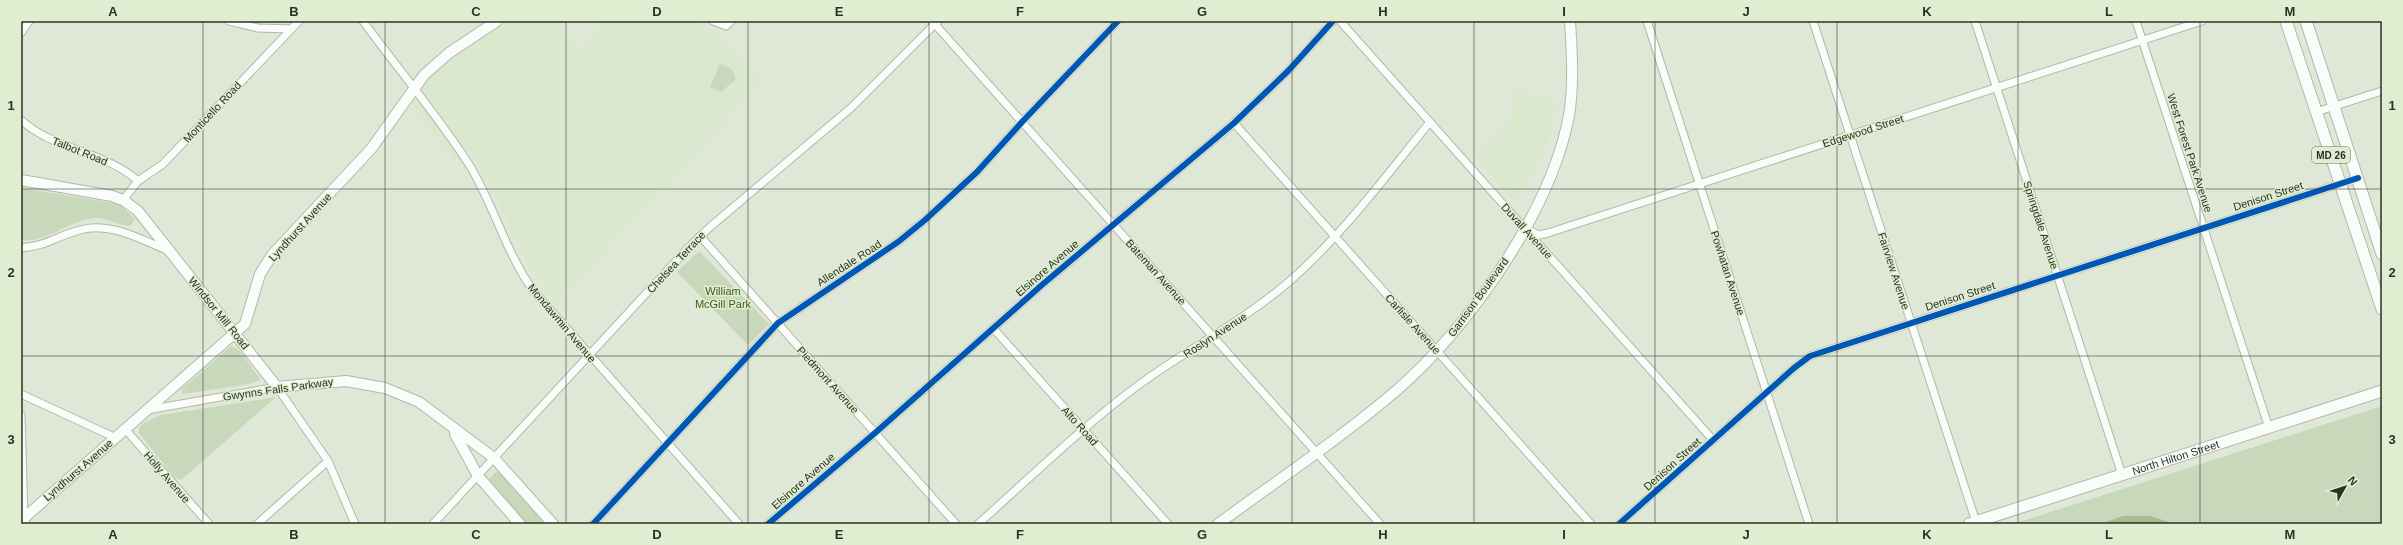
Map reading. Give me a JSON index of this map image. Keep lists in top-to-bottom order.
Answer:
{
  "streets": {
    "main road": [
      "MD 26",
      "Lyndhurst Avenue",
      "Garrison Boulevard",
      "Windsor Mill Road",
      "Gwynns Falls Parkway",
      "North Hilton Street"
    ],
    "street": [
      "Monticello Road",
      "Edgewood Street",
      "Talbot Road",
      "West Forest Park Avenue",
      "Denison Street",
      "Springdale Avenue",
      "Duvall Avenue",
      "Chelsea Terrace",
      "Allendale Road",
      "Elsinore Avenue",
      "Fairview Avenue",
      "Bateman Avenue",
      "Powhatan Avenue",
      "Mondawmin Avenue",
      "Carlisle Avenue",
      "Roslyn Avenue",
      "Piedmont Avenue",
      "Alto Road",
      "Holly Avenue"
    ]
  },
  "crossings": [
    ["Monticello Road", "Talbot Road"],
    ["Monticello Road", "Windsor Mill Road"],
    ["Edgewood Street", "West Forest Park Avenue"],
    ["Edgewood Street", "Springdale Avenue"],
    ["Edgewood Street", "Duvall Avenue"],
    ["Edgewood Street", "Fairview Avenue"],
    ["Edgewood Street", "Powhatan Avenue"],
    ["Edgewood Street", "Garrison Boulevard"],
    ["West Forest Park Avenue", "Denison Street"],
    ["West Forest Park Avenue", "North Hilton Street"],
    ["MD 26", "Denison Street"],
    ["Denison Street", "Springdale Avenue"],
    ["Denison Street", "Duvall Avenue"],
    ["Denison Street", "Fairview Avenue"],
    ["Denison Street", "Powhatan Avenue"],
    ["Springdale Avenue", "North Hilton Street"],
    ["Lyndhurst Avenue", "Windsor Mill Road"],
    ["Lyndhurst Avenue", "Mondawmin Avenue"],
    ["Lyndhurst Avenue", "Gwynns Falls Parkway"],
    ["Lyndhurst Avenue", "Holly Avenue"],
    ["Duvall Avenue", "Garrison Boulevard"],
    ["Duvall Avenue", "Roslyn Avenue"],
    ["Chelsea Terrace", "Bateman Avenue"],
    ["Chelsea Terrace", "Mondawmin Avenue"],
    ["Chelsea Terrace", "Piedmont Avenue"],
    ["Chelsea Terrace", "Gwynns Falls Parkway"],
    ["Allendale Road", "Bateman Avenue"],
    ["Allendale Road", "Mondawmin Avenue"],
    ["Allendale Road", "Piedmont Avenue"],
    ["Elsinore Avenue", "Bateman Avenue"],
    ["Elsinore Avenue", "Carlisle Avenue"],
    ["Elsinore Avenue", "Piedmont Avenue"],
    ["Elsinore Avenue", "Alto Road"],
    ["Fairview Avenue", "North Hilton Street"],
    ["Bateman Avenue", "Garrison Boulevard"],
    ["Bateman Avenue", "Roslyn Avenue"],
    ["Garrison Boulevard", "Carlisle Avenue"],
    ["Windsor Mill Road", "Gwynns Falls Parkway"],
    ["Carlisle Avenue", "Roslyn Avenue"],
    ["Roslyn Avenue", "Alto Road"]
  ],
  "parks": ["William McGill Park"],
  "north": "top right",
  "grid": {
    "columns": [
      "A",
      "B",
      "C",
      "D",
      "E",
      "F",
      "G",
      "H",
      "I",
      "J",
      "K",
      "L",
      "M"
    ],
    "rows": ["1", "2", "3"]
  }
}
